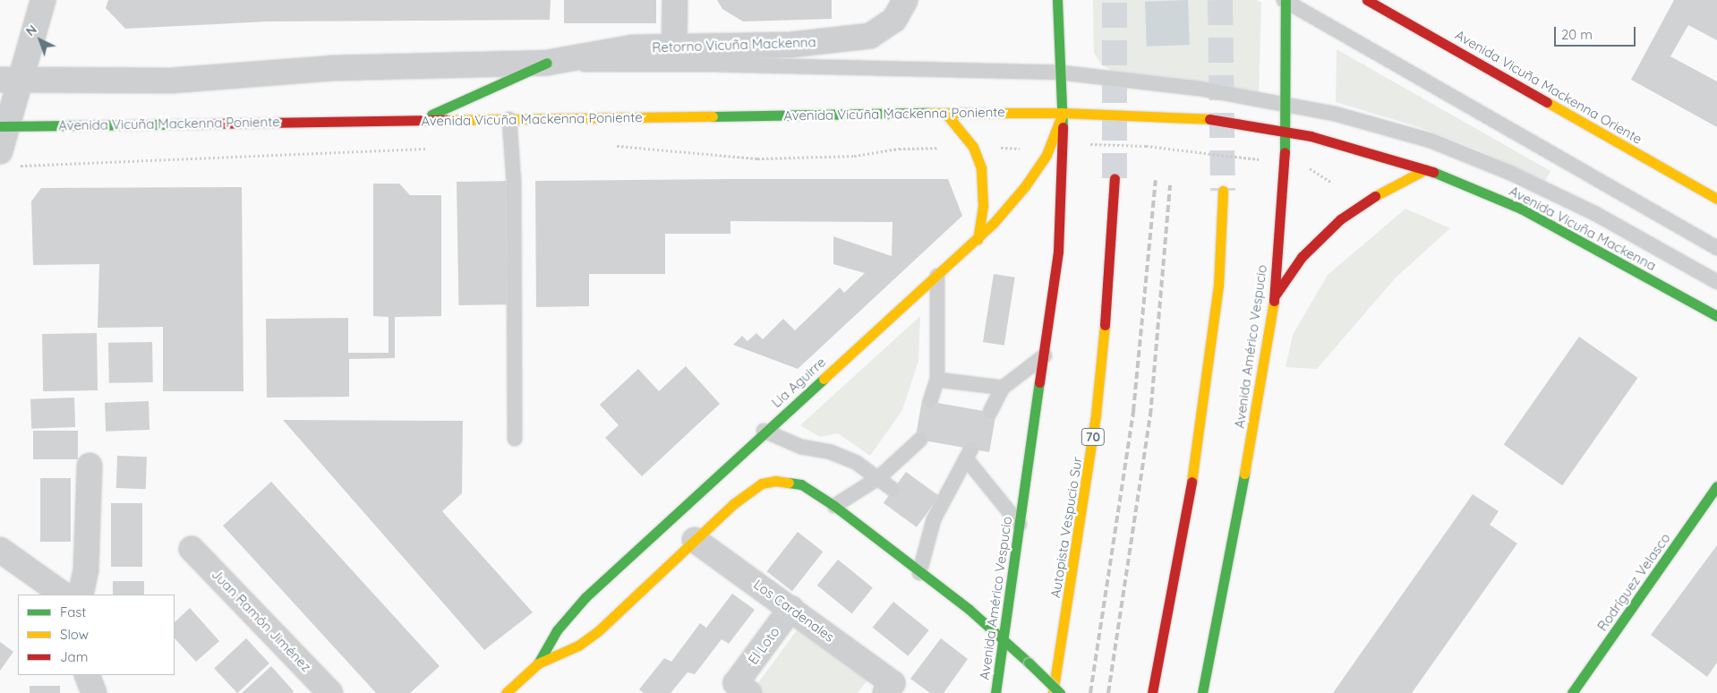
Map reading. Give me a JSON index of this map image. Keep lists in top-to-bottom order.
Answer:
{
  "streets": {
    "main road": [
      "Avenida Vicuña Mackenna Oriente",
      "Avenida Vicuña Mackenna Poniente",
      "Avenida Vicuña Mackenna",
      "Avenida Américo Vespucio",
      "Lia Aguirre",
      "70",
      "Autopista Vespucio Sur",
      "Rodríguez Velasco"
    ],
    "street": [
      "Retorno Vicuña Mackenna",
      "Los Cardenales",
      "Juan Ramón Jiménez",
      "El Loto"
    ]
  },
  "crossings": [
    ["Avenida Vicuña Mackenna Poniente", "Avenida Vicuña Mackenna"],
    ["Avenida Vicuña Mackenna Poniente", "Avenida Américo Vespucio"],
    ["Avenida Vicuña Mackenna Poniente", "Lia Aguirre"],
    ["Avenida Vicuña Mackenna", "Avenida Américo Vespucio"],
    ["Avenida Vicuña Mackenna", "Lia Aguirre"],
    ["Avenida Américo Vespucio", "Lia Aguirre"],
    ["Lia Aguirre", "Los Cardenales"],
    ["Los Cardenales", "El Loto"]
  ],
  "legend": ["Fast", "Slow", "Jam"],
  "scale_bar": "20 m",
  "north": "top left"
}
